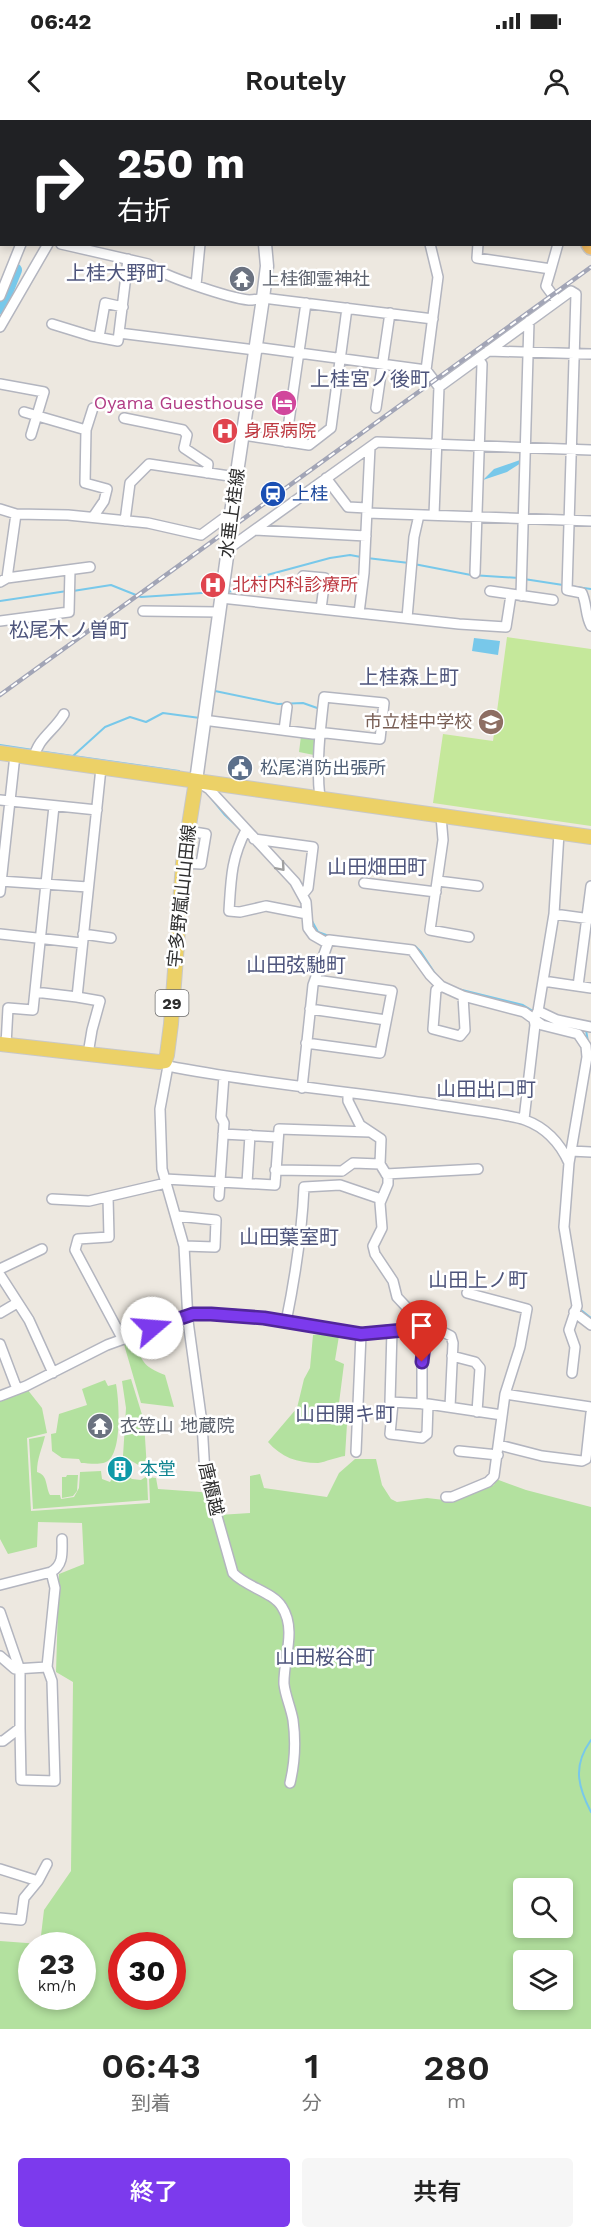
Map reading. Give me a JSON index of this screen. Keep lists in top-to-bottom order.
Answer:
{
  "streets": {
    "main road": ["水垂上桂線", "宇多野嵐山山田線", "29"],
    "street": ["唐櫃越"]
  },
  "crossings": [
    ["水垂上桂線", "宇多野嵐山山田線"],
    ["宇多野嵐山山田線", "唐櫃越"]
  ],
  "districts": [
    "上桂大野町",
    "上桂宮ノ後町",
    "松尾木ノ曽町",
    "上桂森上町",
    "山田畑田町",
    "山田弦馳町",
    "山田出口町",
    "山田葉室町",
    "山田上ノ町",
    "山田開キ町",
    "山田桜谷町"
  ],
  "places": {
    "temple": ["上桂御霊神社", "衣笠山 地蔵院"],
    "hotel": ["Oyama Guesthouse"],
    "hospital": ["身原病院", "北村内科診療所"],
    "station": ["上桂"],
    "school or university": ["市立桂中学校"],
    "public building": ["松尾消防出張所"],
    "building": ["本堂"]
  },
  "page": {
    "status": "06:42",
    "header": "Routely",
    "turn": ["250 m", "右折"],
    "speed": "23 km/h",
    "limit": "30",
    "eta": [
      "06:43",
      "到着",
      "1",
      "分",
      "280",
      "m"
    ],
    "buttons": ["終了", "共有"]
  }
}
